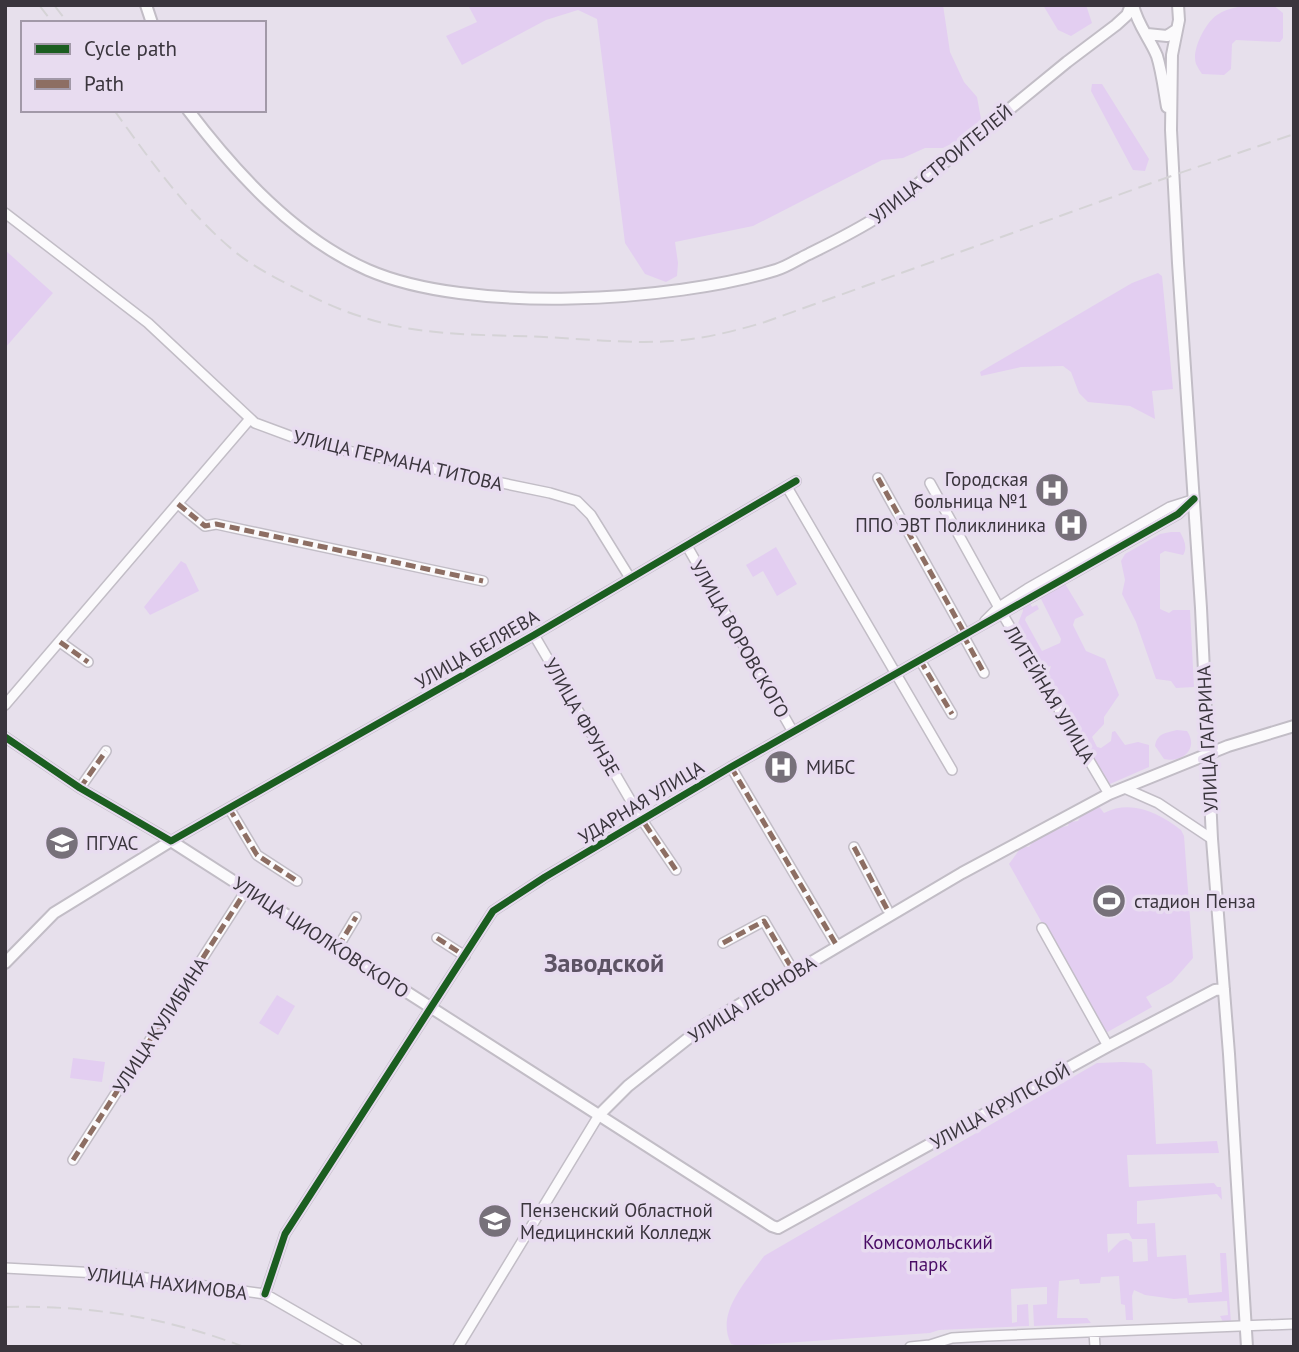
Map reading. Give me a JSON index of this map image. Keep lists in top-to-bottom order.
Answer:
{
  "streets": {
    "main road": [
      "УЛИЦА СТРОИТЕЛЕЙ",
      "УЛИЦА БЕЛЯЕВА",
      "УЛИЦА ГАГАРИНА",
      "УЛИЦА ЦИОЛКОВСКОГО",
      "УЛИЦА ЛЕОНОВА",
      "УЛИЦА КРУПСКОЙ"
    ],
    "street": [
      "УЛИЦА ГЕРМАНА ТИТОВА",
      "УЛИЦА ВОРОВСКОГО",
      "ЛИТЕЙНАЯ УЛИЦА",
      "УЛИЦА ФРУНЗЕ",
      "УДАРНАЯ УЛИЦА",
      "УЛИЦА КУЛИБИНА",
      "УЛИЦА НАХИМОВА"
    ]
  },
  "crossings": [
    ["УЛИЦА ГЕРМАНА ТИТОВА", "УЛИЦА БЕЛЯЕВА"],
    ["УЛИЦА ВОРОВСКОГО", "УЛИЦА БЕЛЯЕВА"],
    ["УЛИЦА ВОРОВСКОГО", "УДАРНАЯ УЛИЦА"],
    ["УЛИЦА БЕЛЯЕВА", "УЛИЦА ФРУНЗЕ"],
    ["УЛИЦА БЕЛЯЕВА", "УДАРНАЯ УЛИЦА"],
    ["УЛИЦА БЕЛЯЕВА", "УЛИЦА ЦИОЛКОВСКОГО"],
    ["ЛИТЕЙНАЯ УЛИЦА", "УДАРНАЯ УЛИЦА"],
    ["ЛИТЕЙНАЯ УЛИЦА", "УЛИЦА ЛЕОНОВА"],
    ["УЛИЦА ФРУНЗЕ", "УДАРНАЯ УЛИЦА"],
    ["УЛИЦА ГАГАРИНА", "УДАРНАЯ УЛИЦА"],
    ["УЛИЦА ГАГАРИНА", "УЛИЦА ЛЕОНОВА"],
    ["УЛИЦА ГАГАРИНА", "УЛИЦА КРУПСКОЙ"],
    ["УДАРНАЯ УЛИЦА", "УЛИЦА ЦИОЛКОВСКОГО"],
    ["УДАРНАЯ УЛИЦА", "УЛИЦА НАХИМОВА"],
    ["УЛИЦА ЦИОЛКОВСКОГО", "УЛИЦА ЛЕОНОВА"],
    ["УЛИЦА ЦИОЛКОВСКОГО", "УЛИЦА КУЛИБИНА"],
    ["УЛИЦА ЦИОЛКОВСКОГО", "УЛИЦА КРУПСКОЙ"]
  ],
  "districts": ["Заводской"],
  "parks": ["Комсомольский парк"],
  "places": {
    "hospital": ["Городская больница №1", "ППО ЭВТ Поликлиника", "МИБС"],
    "school or university": ["ПГУАС", "Пензенский Областной Медицинский Колледж"],
    "sports": ["стадион Пенза"]
  },
  "legend": ["Cycle path", "Path"]
}
